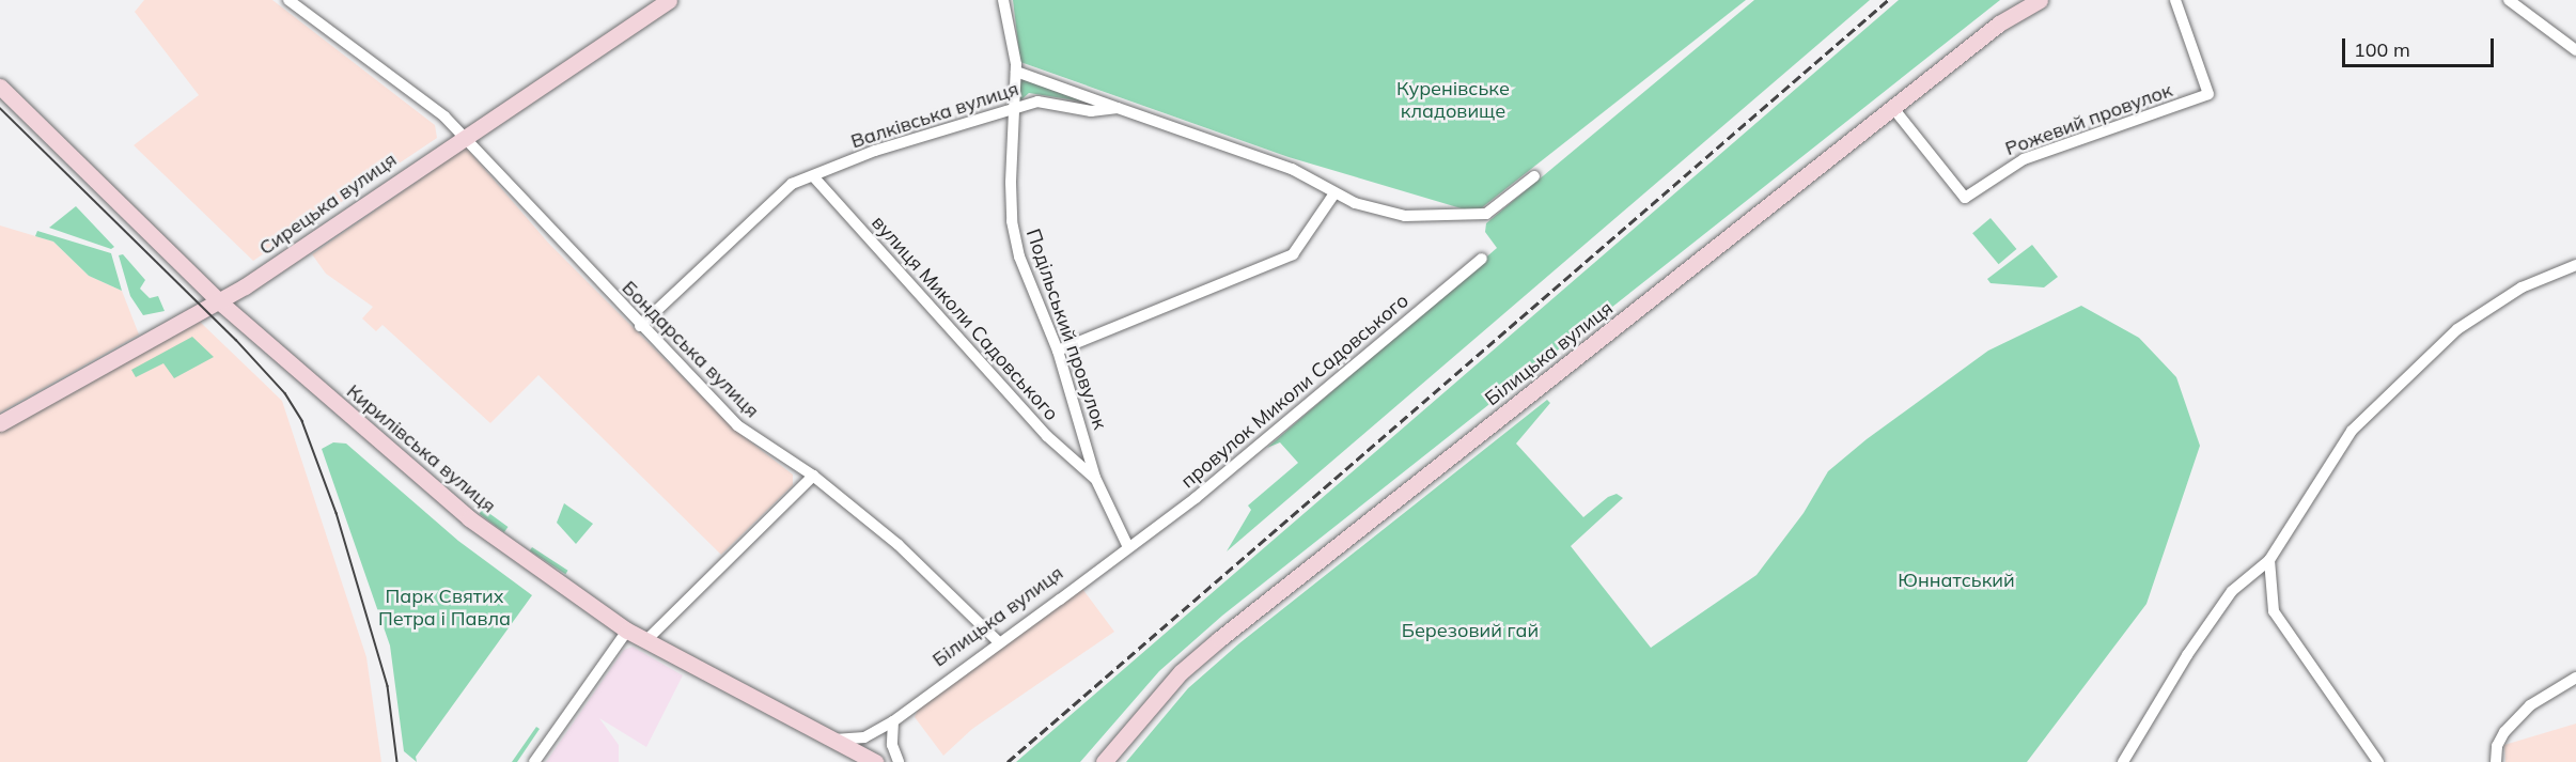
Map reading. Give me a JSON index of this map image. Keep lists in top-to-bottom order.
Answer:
{
  "streets": {
    "main road": ["Сирецька вулиця", "Білицька вулиця", "Кирилівська вулиця"],
    "street": [
      "Валківська вулиця",
      "Рожевий провулок",
      "вулиця Миколи Садовського",
      "Подільський провулок",
      "Бондарська вулиця",
      "провулок Миколи Садовського"
    ]
  },
  "crossings": [
    ["Валківська вулиця", "вулиця Миколи Садовського"],
    ["Валківська вулиця", "Подільський провулок"],
    ["Валківська вулиця", "Бондарська вулиця"],
    ["Рожевий провулок", "Білицька вулиця"],
    ["Сирецька вулиця", "Бондарська вулиця"],
    ["Сирецька вулиця", "Кирилівська вулиця"],
    ["вулиця Миколи Садовського", "Подільський провулок"],
    ["Подільський провулок", "Білицька вулиця"],
    ["Подільський провулок", "провулок Миколи Садовського"],
    ["Бондарська вулиця", "Білицька вулиця"],
    ["Білицька вулиця", "провулок Миколи Садовського"],
    ["Білицька вулиця", "Кирилівська вулиця"]
  ],
  "parks": [
    "Куренівське кладовище",
    "Юннатський",
    "Парк Святих Петра і Павла",
    "Березовий гай"
  ],
  "scale_bar": "100 m"
}
